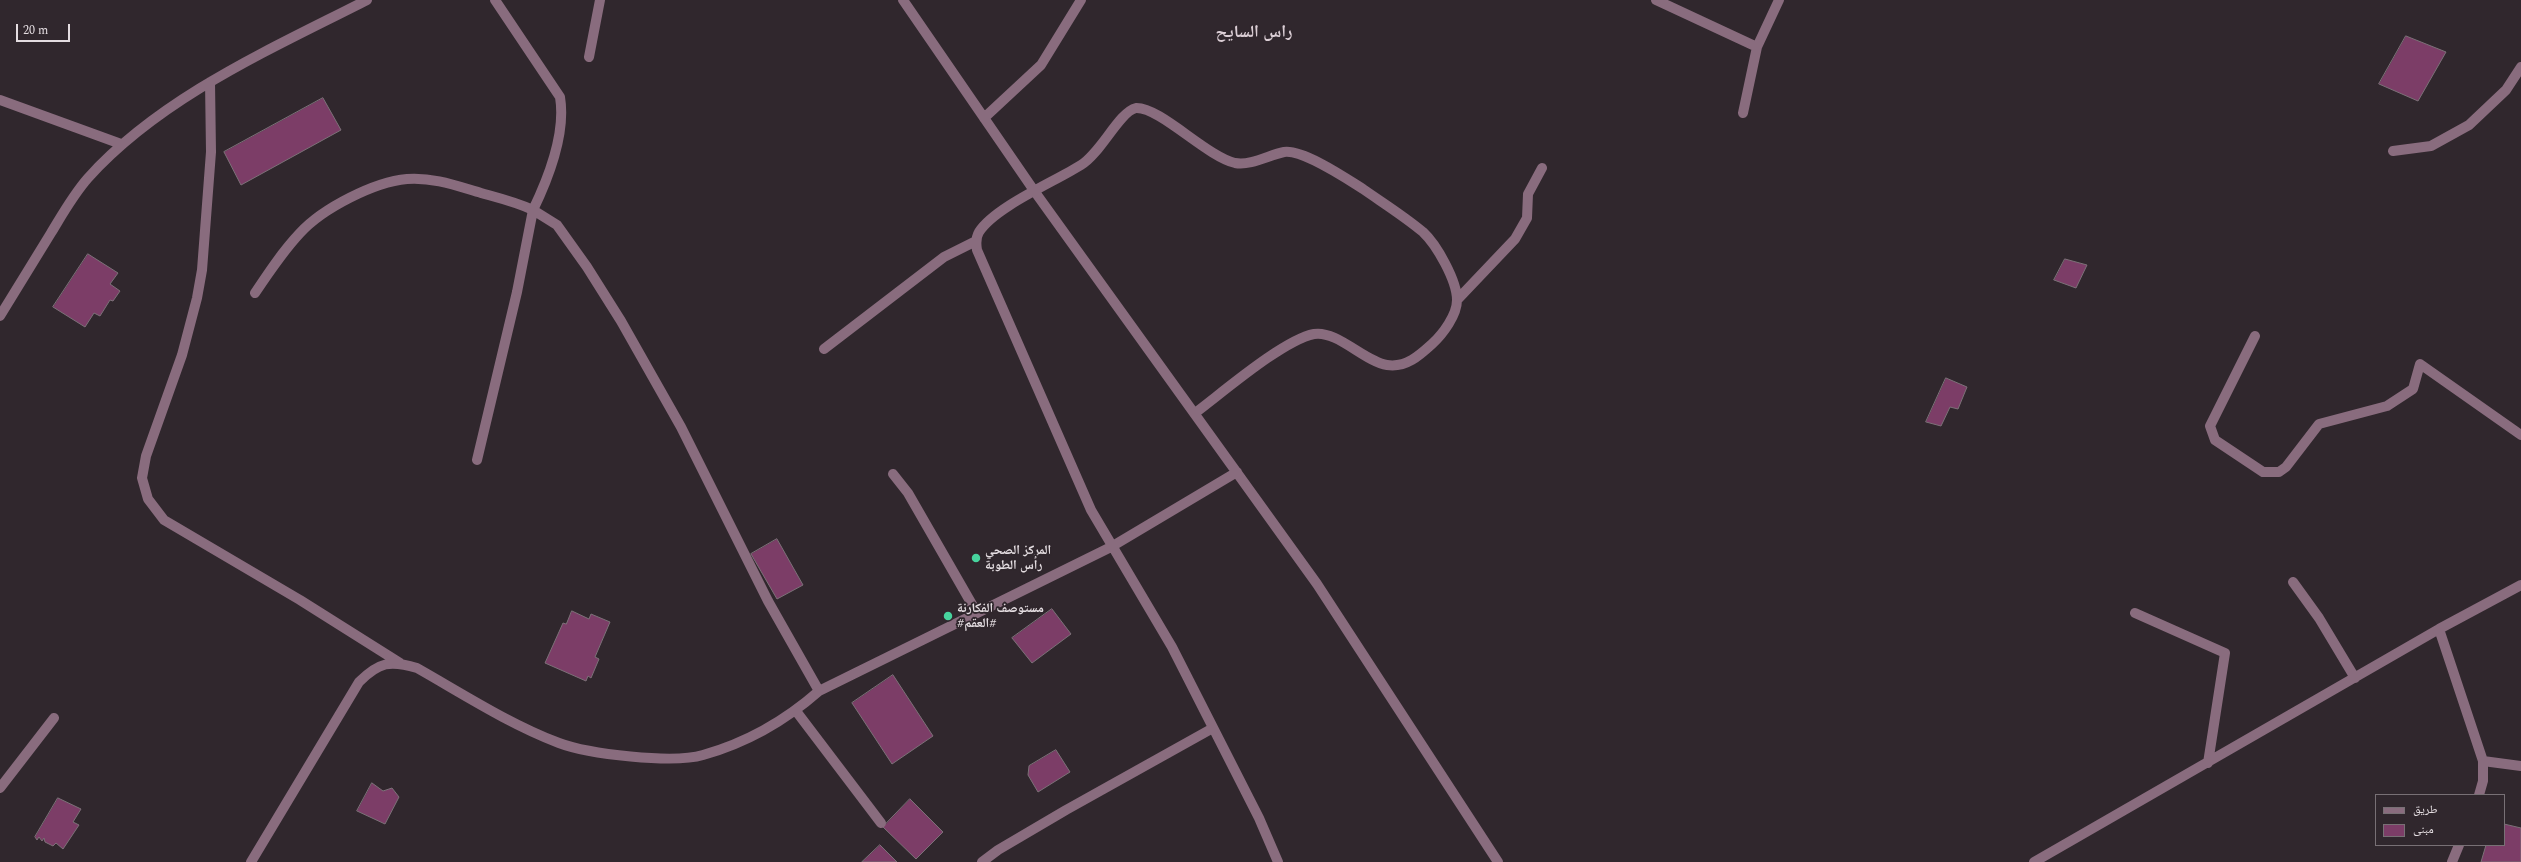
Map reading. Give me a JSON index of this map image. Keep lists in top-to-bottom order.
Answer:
{
  "districts": ["راس السايح"],
  "places": ["المركز الصحي رأس الطوبة", "مستوصف الفكارنة #العقم#"],
  "legend": ["طريق", "مبنى"],
  "scale_bar": "20 m"
}
